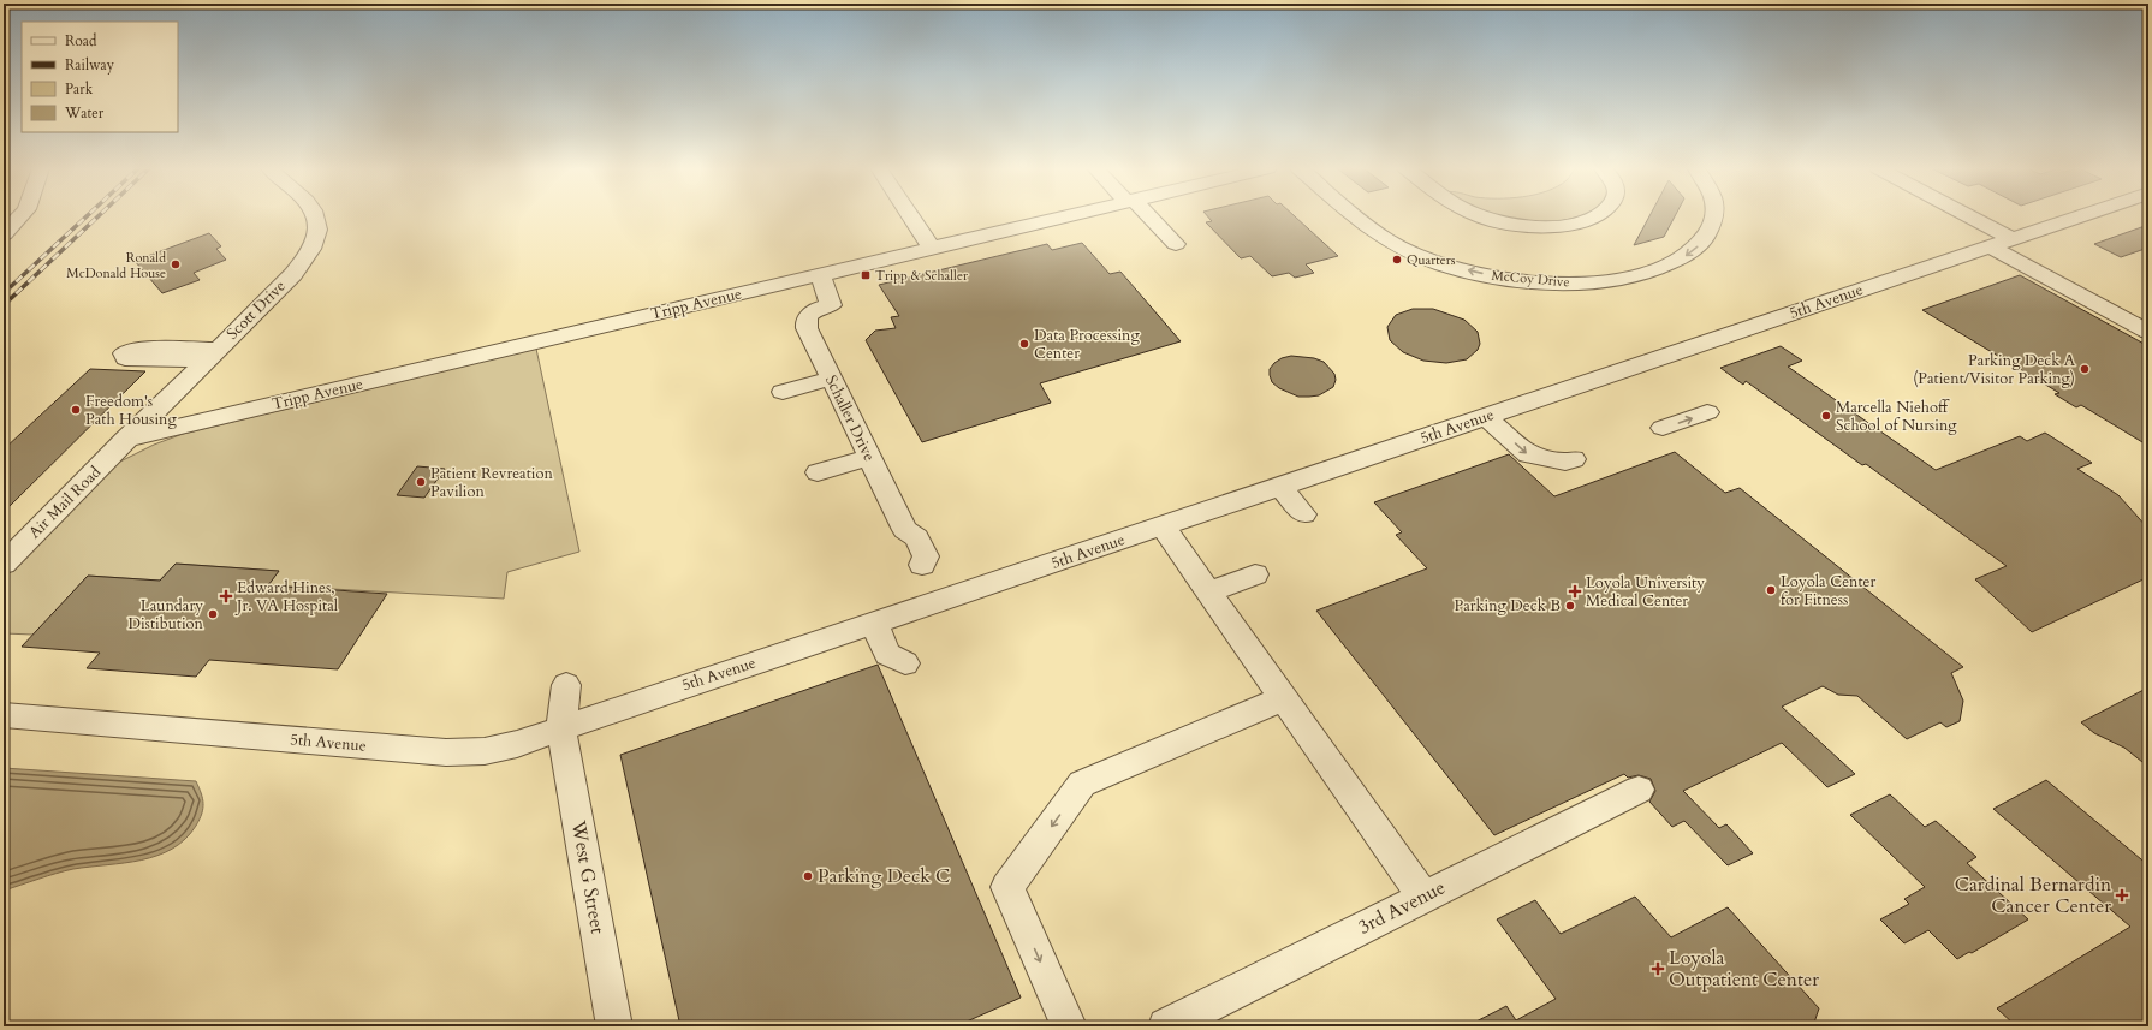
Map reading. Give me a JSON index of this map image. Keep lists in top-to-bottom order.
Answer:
{
  "streets": {
    "street": [
      "McCoy Drive",
      "5th Avenue",
      "Tripp Avenue",
      "Scott Drive",
      "Schaller Drive",
      "Air Mail Road",
      "West G Street",
      "3rd Avenue"
    ]
  },
  "crossings": [
    ["5th Avenue", "Schaller Drive"],
    ["5th Avenue", "West G Street"],
    ["Tripp Avenue", "Scott Drive"],
    ["Tripp Avenue", "Schaller Drive"],
    ["Tripp Avenue", "Air Mail Road"],
    ["Scott Drive", "Air Mail Road"]
  ],
  "places": {
    "other": [
      "Quarters",
      "Ronald McDonald House",
      "Data Processing Center",
      "Parking Deck A (Patient/Visitor Parking)",
      "Freedom's Path Housing",
      "Marcella Niehoff School of Nursing",
      "Patient Revreation Pavilion",
      "Loyola Center for Fitness",
      "Parking Deck B",
      "Laundary Distibution",
      "Parking Deck C"
    ],
    "transit": ["Tripp & Schaller"],
    "health": [
      "Loyola University Medical Center",
      "Edward Hines, Jr. VA Hospital",
      "Cardinal Bernardin Cancer Center",
      "Loyola Outpatient Center"
    ]
  },
  "legend": [
    "Road",
    "Railway",
    "Park",
    "Water"
  ]
}
